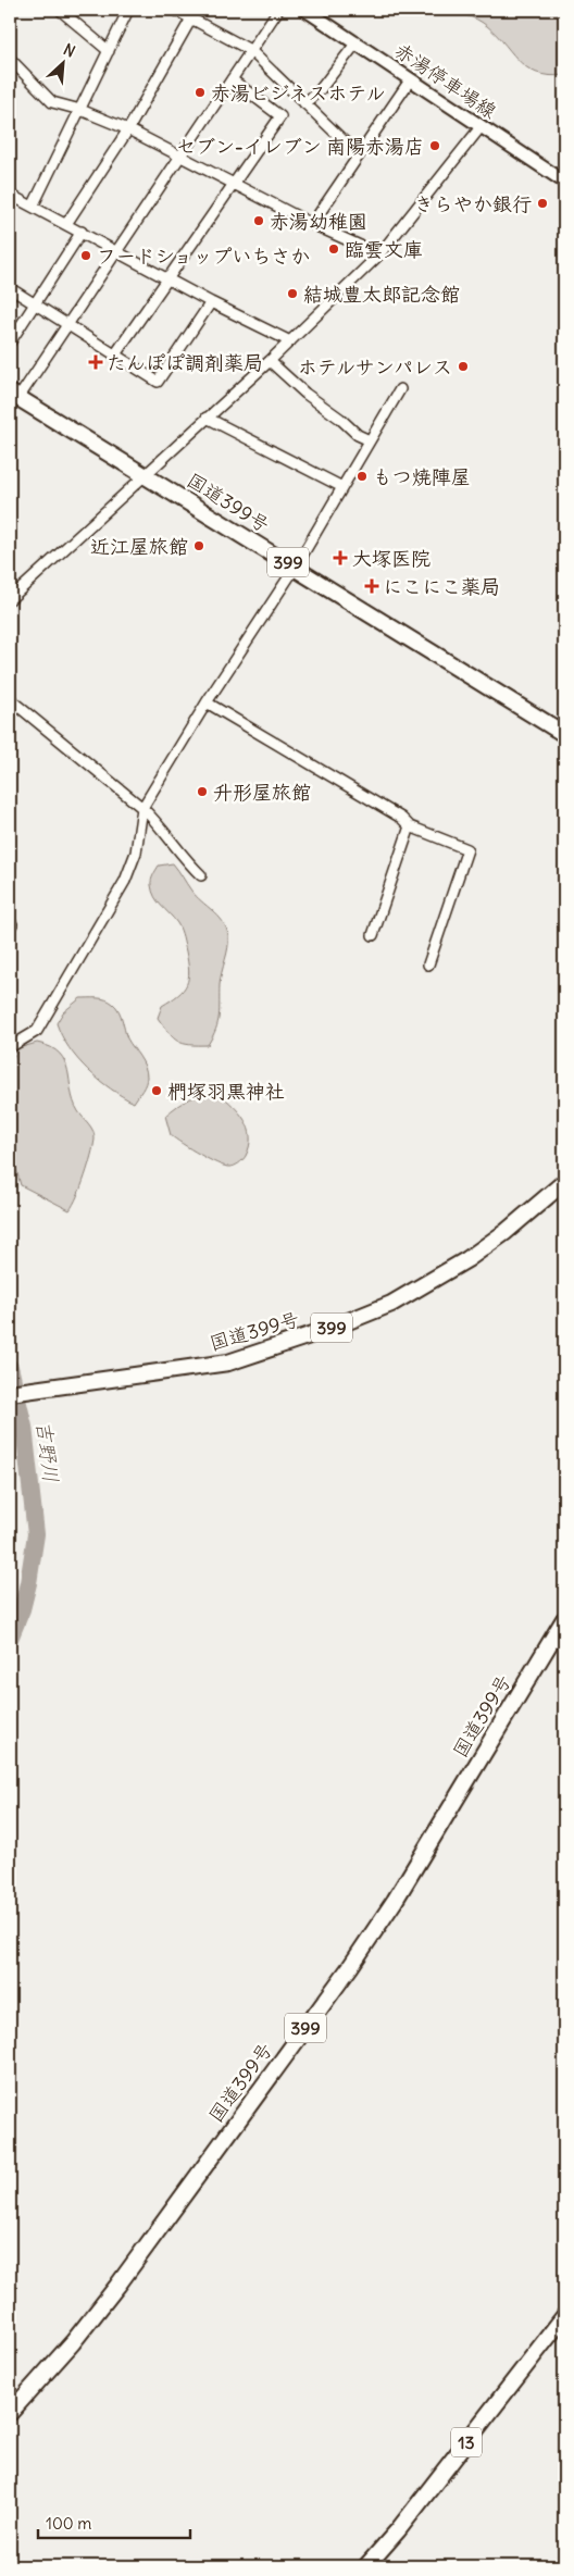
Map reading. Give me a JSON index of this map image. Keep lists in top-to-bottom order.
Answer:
{
  "streets": {
    "highway": ["国道399号", "399", "13"],
    "main road": ["赤湯停車場線"]
  },
  "water": ["吉野川"],
  "places": {
    "other": [
      "赤湯ビジネスホテル",
      "セブン-イレブン 南陽赤湯店",
      "きらやか銀行",
      "赤湯幼稚園",
      "臨雲文庫",
      "フードショップいちさか",
      "結城豊太郎記念館",
      "ホテルサンパレス",
      "もつ焼陣屋",
      "近江屋旅館",
      "升形屋旅館",
      "椚塚羽黒神社"
    ],
    "health": ["たんぽぽ調剤薬局", "大塚医院", "にこにこ薬局"]
  },
  "scale_bar": "100 m",
  "north": "top right"
}
